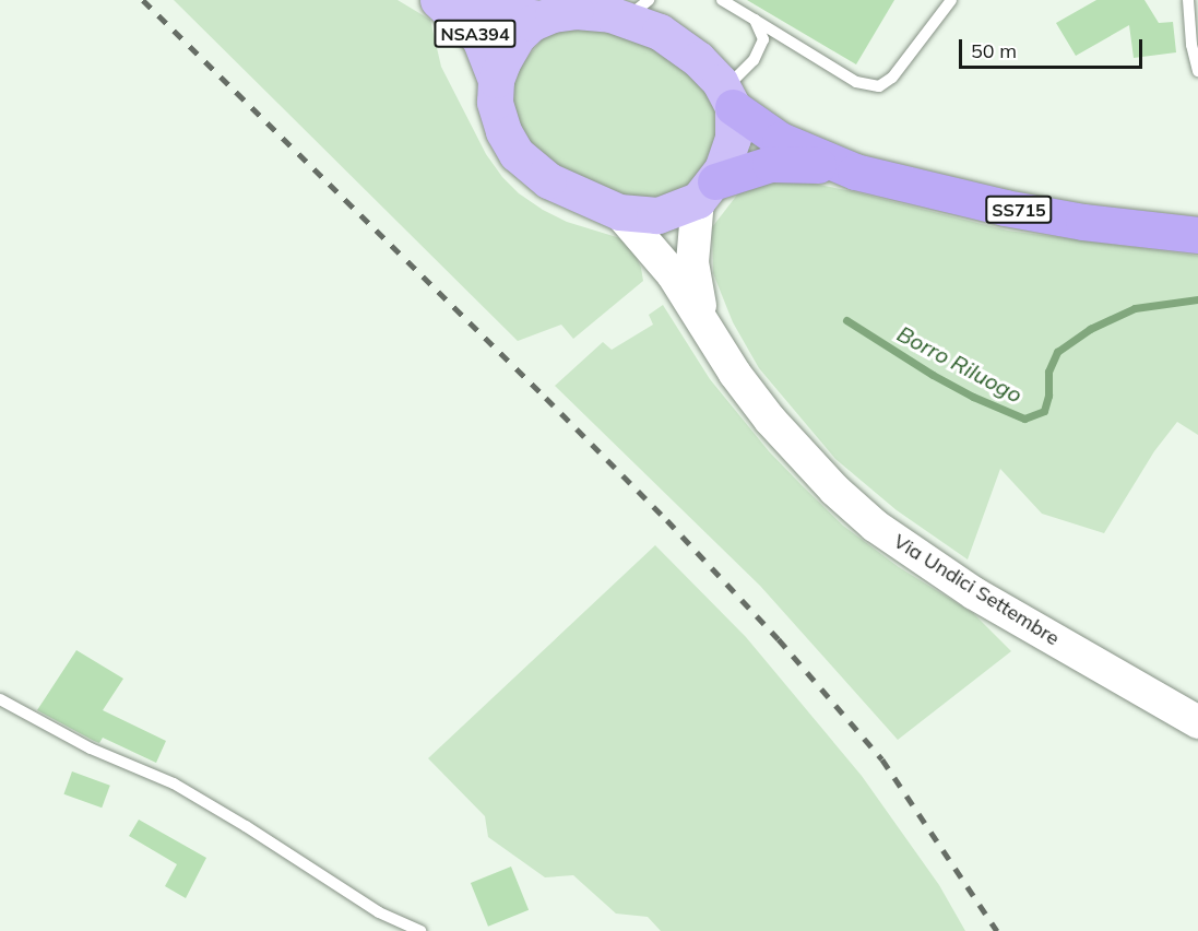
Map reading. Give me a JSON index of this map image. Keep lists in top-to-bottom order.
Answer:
{
  "streets": {
    "highway": ["SS715"],
    "main road": ["NSA394", "Via Undici Settembre"]
  },
  "crossings": [
    ["NSA394", "SS715"],
    ["NSA394", "Via Undici Settembre"],
    ["SS715", "Via Undici Settembre"]
  ],
  "water": ["Borro Riluogo"],
  "scale_bar": "50 m"
}
